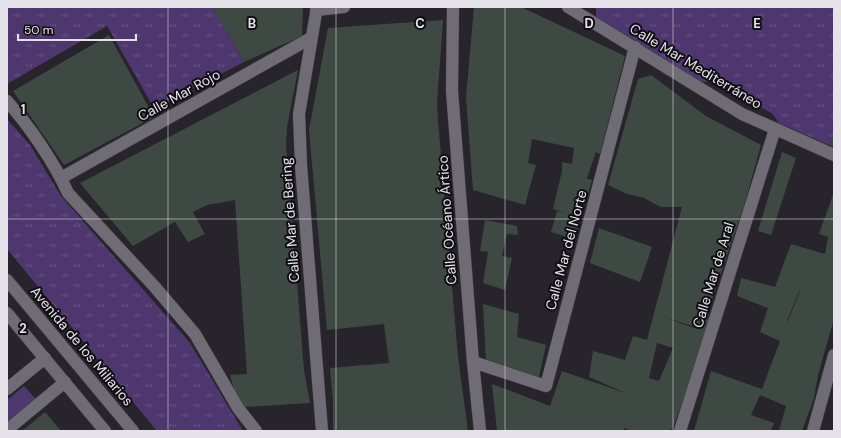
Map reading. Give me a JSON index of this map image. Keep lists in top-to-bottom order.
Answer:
{
  "streets": {
    "street": [
      "Calle Mar Mediterráneo",
      "Calle Mar Rojo",
      "Calle Mar de Bering",
      "Calle Océano Ártico",
      "Calle Mar del Norte",
      "Calle Mar de Aral",
      "Avenida de los Miliarios"
    ]
  },
  "crossings": [
    ["Calle Mar Mediterráneo", "Calle Mar del Norte"],
    ["Calle Mar Mediterráneo", "Calle Mar de Aral"],
    ["Calle Mar Rojo", "Calle Mar de Bering"],
    ["Calle Océano Ártico", "Calle Mar del Norte"]
  ],
  "scale_bar": "50 m",
  "grid": {
    "columns": [
      "B",
      "C",
      "D",
      "E"
    ],
    "rows": ["1", "2"]
  }
}
